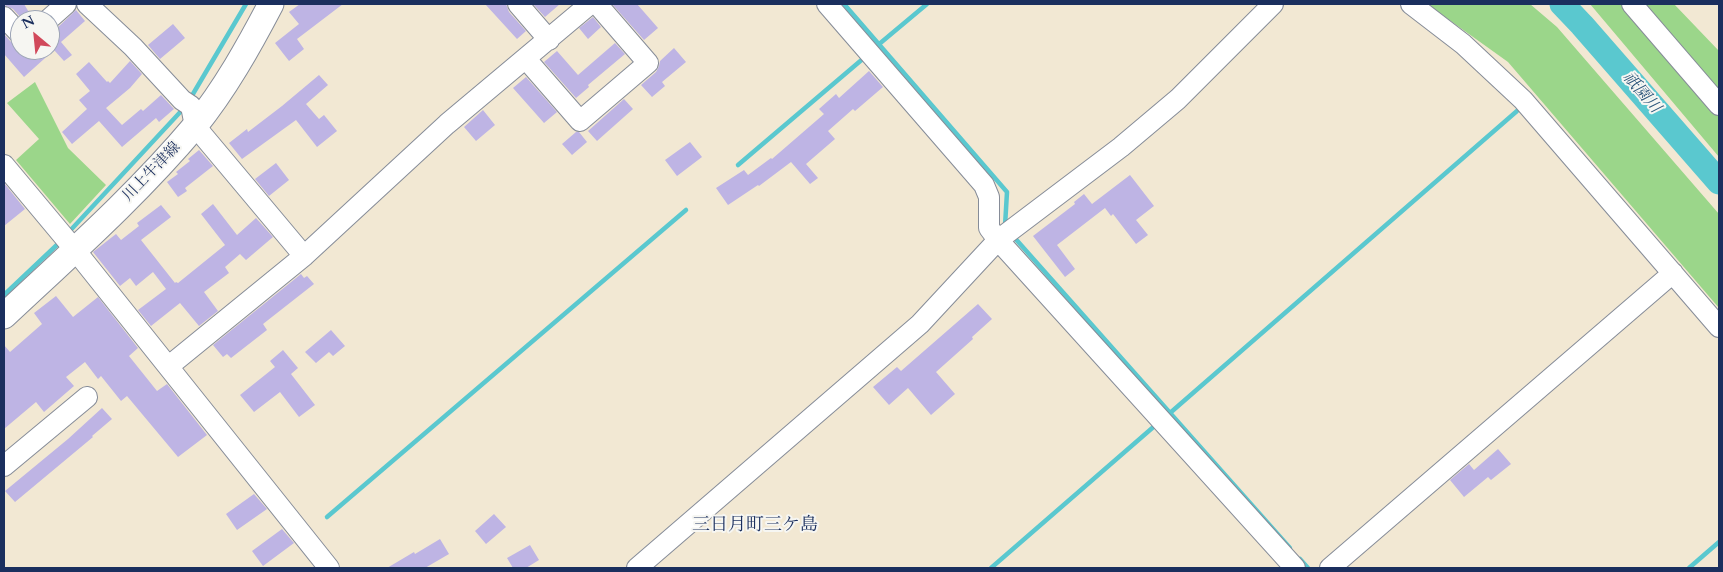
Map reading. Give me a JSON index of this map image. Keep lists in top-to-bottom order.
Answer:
{
  "streets": {
    "main road": ["川上牛津線"]
  },
  "districts": ["三日月町三ケ島"],
  "water": ["祇園川"],
  "north": "top left"
}
